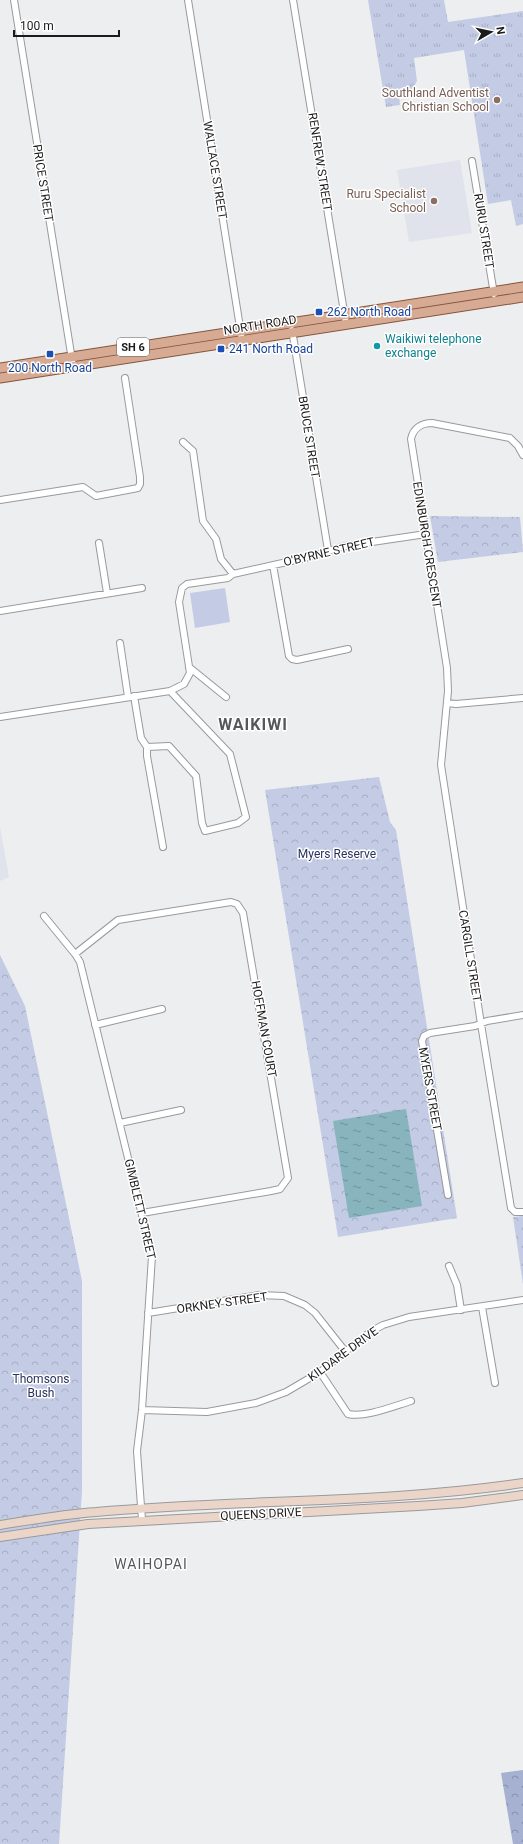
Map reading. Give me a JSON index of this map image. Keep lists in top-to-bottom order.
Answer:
{
  "streets": {
    "main road": ["NORTH ROAD", "SH 6", "QUEENS DRIVE"],
    "street": [
      "RENFREW STREET",
      "WALLACE STREET",
      "PRICE STREET",
      "RURU STREET",
      "BRUCE STREET",
      "EDINBURGH CRESCENT",
      "O'BYRNE STREET",
      "CARGILL STREET",
      "HOFFMAN COURT",
      "MYERS STREET",
      "GIMBLETT STREET",
      "ORKNEY STREET",
      "KILDARE DRIVE"
    ]
  },
  "crossings": [
    ["RENFREW STREET", "NORTH ROAD"],
    ["WALLACE STREET", "NORTH ROAD"],
    ["PRICE STREET", "NORTH ROAD"],
    ["RURU STREET", "NORTH ROAD"],
    ["NORTH ROAD", "BRUCE STREET"],
    ["BRUCE STREET", "O'BYRNE STREET"],
    ["EDINBURGH CRESCENT", "O'BYRNE STREET"],
    ["EDINBURGH CRESCENT", "CARGILL STREET"],
    ["CARGILL STREET", "MYERS STREET"],
    ["HOFFMAN COURT", "GIMBLETT STREET"],
    ["GIMBLETT STREET", "ORKNEY STREET"],
    ["GIMBLETT STREET", "KILDARE DRIVE"],
    ["GIMBLETT STREET", "QUEENS DRIVE"],
    ["ORKNEY STREET", "KILDARE DRIVE"]
  ],
  "districts": ["WAIKIWI", "WAIHOPAI"],
  "parks": ["Myers Reserve", "Thomsons Bush"],
  "places": {
    "other": ["Southland Adventist Christian School", "Ruru Specialist School", "Waikiwi telephone exchange"],
    "transit": ["262 North Road", "241 North Road", "200 North Road"]
  },
  "scale_bar": "100 m",
  "north": "right"
}
